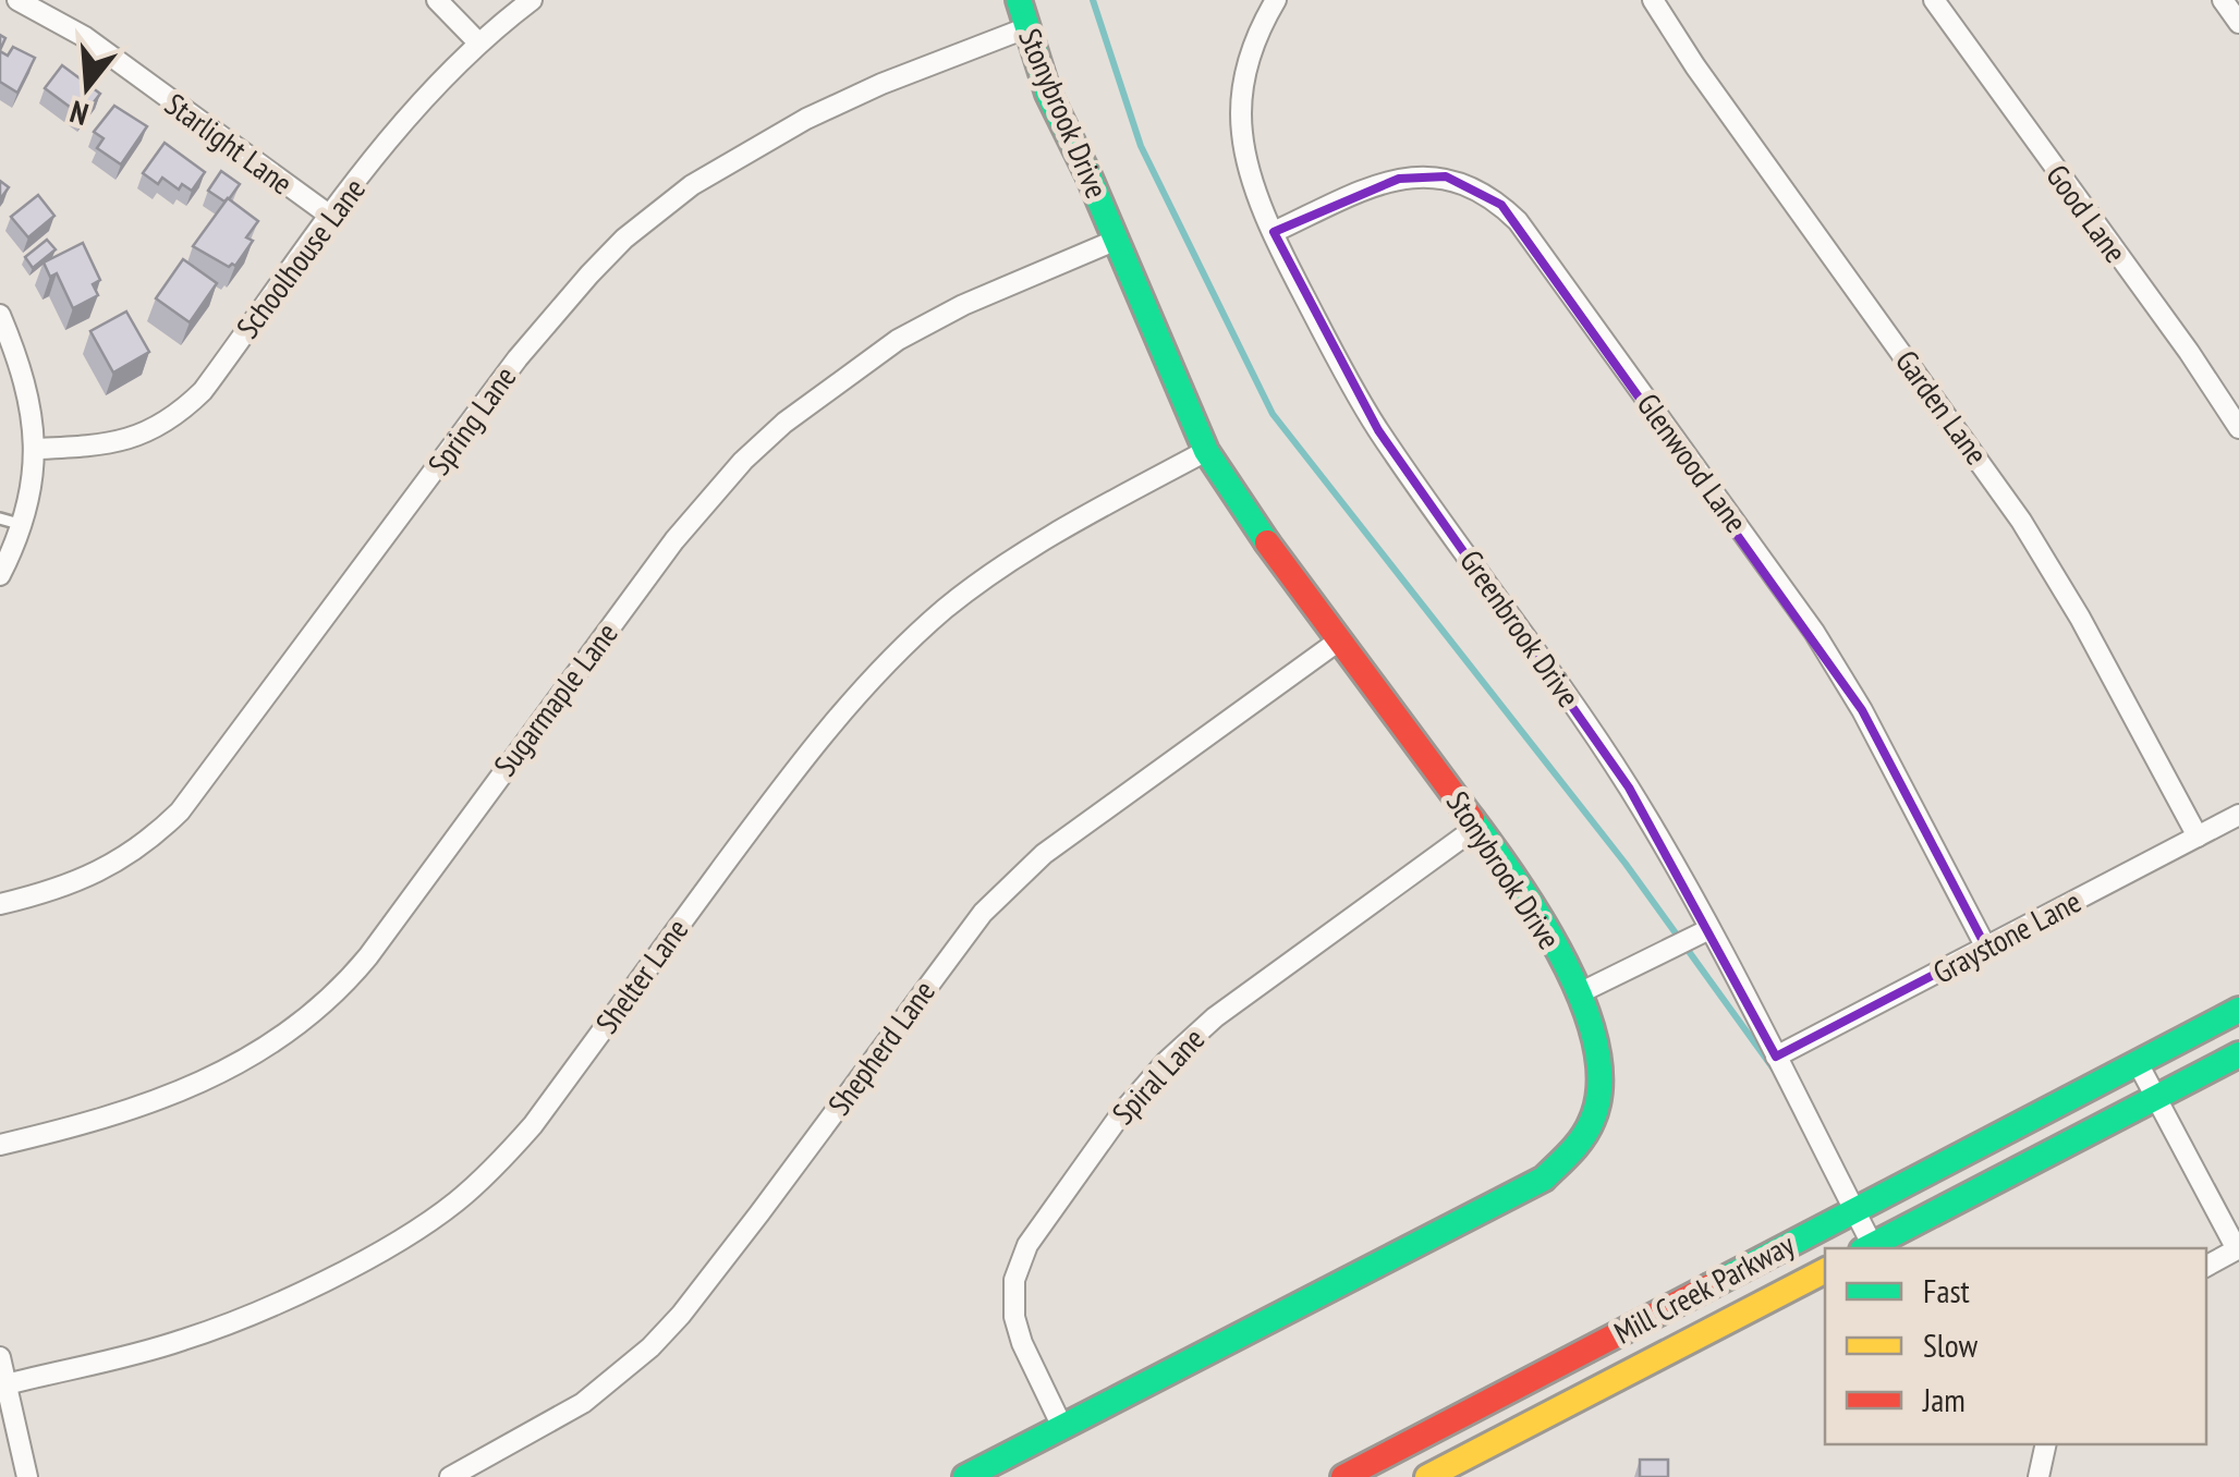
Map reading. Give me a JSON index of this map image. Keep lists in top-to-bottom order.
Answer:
{
  "streets": {
    "street": [
      "Stonybrook Drive",
      "Starlight Lane",
      "Good Lane",
      "Schoolhouse Lane",
      "Garden Lane",
      "Spring Lane",
      "Glenwood Lane",
      "Greenbrook Drive",
      "Sugarmaple Lane",
      "Graystone Lane",
      "Shelter Lane",
      "Shepherd Lane",
      "Spiral Lane",
      "Mill Creek Parkway"
    ]
  },
  "crossings": [
    ["Stonybrook Drive", "Spring Lane"],
    ["Stonybrook Drive", "Sugarmaple Lane"],
    ["Stonybrook Drive", "Shelter Lane"],
    ["Stonybrook Drive", "Shepherd Lane"],
    ["Stonybrook Drive", "Spiral Lane"],
    ["Starlight Lane", "Schoolhouse Lane"],
    ["Garden Lane", "Graystone Lane"],
    ["Glenwood Lane", "Greenbrook Drive"],
    ["Glenwood Lane", "Graystone Lane"],
    ["Greenbrook Drive", "Graystone Lane"],
    ["Greenbrook Drive", "Mill Creek Parkway"]
  ],
  "legend": ["Fast", "Slow", "Jam"],
  "north": "bottom"
}
